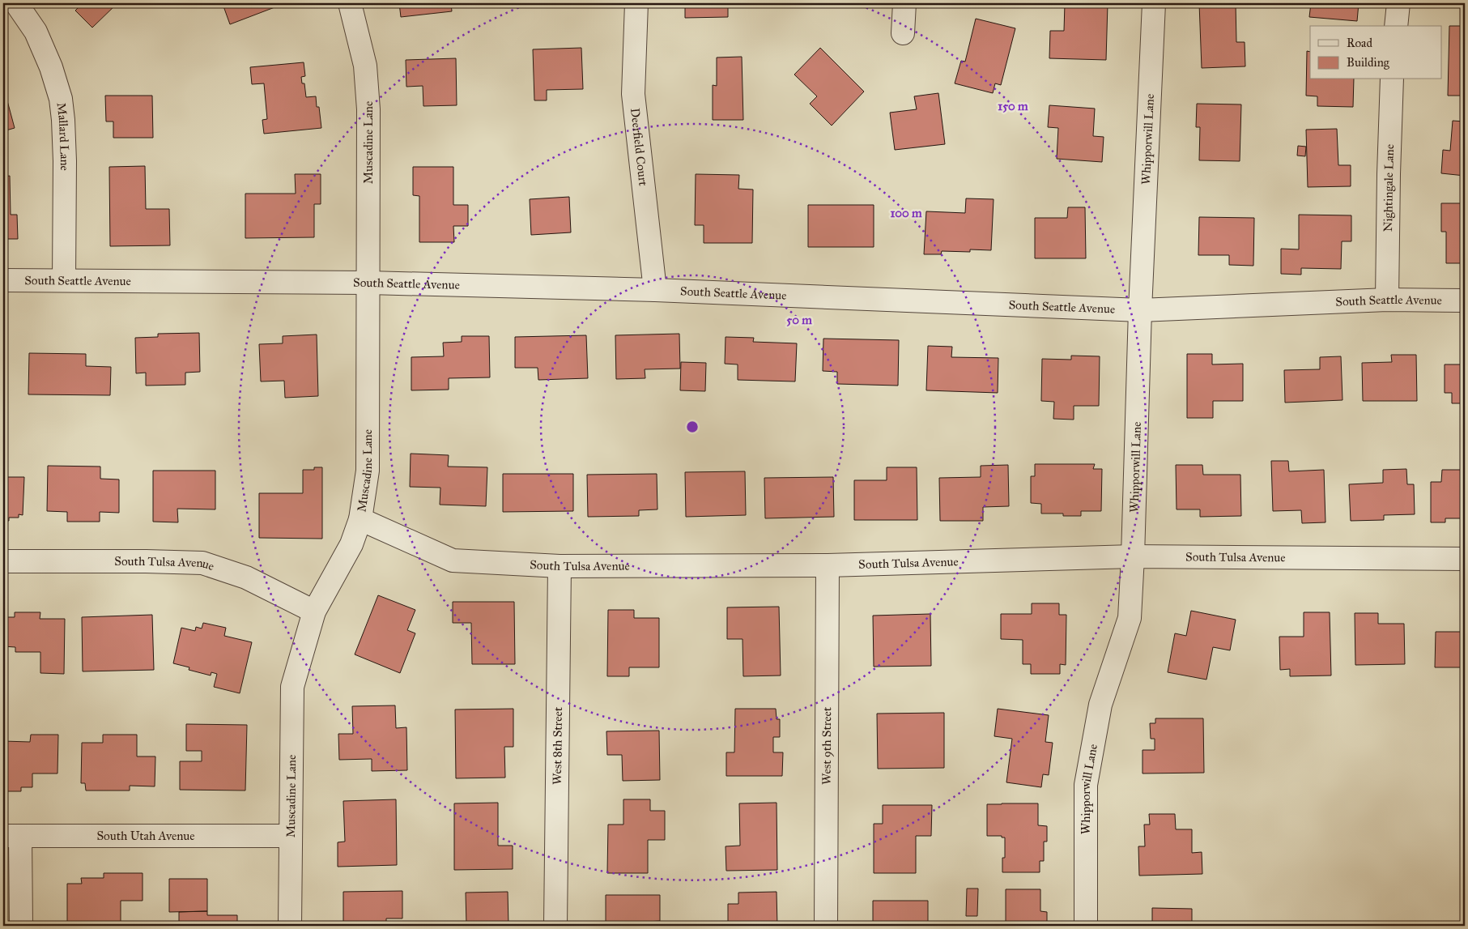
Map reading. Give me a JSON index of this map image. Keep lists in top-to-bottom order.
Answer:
{
  "streets": {
    "street": [
      "Mallard Lane",
      "Whipporwill Lane",
      "Muscadine Lane",
      "Deerfield Court",
      "Nightingale Lane",
      "South Seattle Avenue",
      "South Tulsa Avenue",
      "West 9th Street",
      "West 8th Street",
      "South Utah Avenue"
    ]
  },
  "crossings": [
    ["Mallard Lane", "South Seattle Avenue"],
    ["Whipporwill Lane", "South Seattle Avenue"],
    ["Whipporwill Lane", "South Tulsa Avenue"],
    ["Muscadine Lane", "South Seattle Avenue"],
    ["Muscadine Lane", "South Tulsa Avenue"],
    ["Muscadine Lane", "South Utah Avenue"],
    ["Deerfield Court", "South Seattle Avenue"],
    ["Nightingale Lane", "South Seattle Avenue"],
    ["South Tulsa Avenue", "West 9th Street"],
    ["South Tulsa Avenue", "West 8th Street"]
  ],
  "legend": ["Road", "Building"],
  "rings": ["150 m", "100 m", "50 m"]
}
